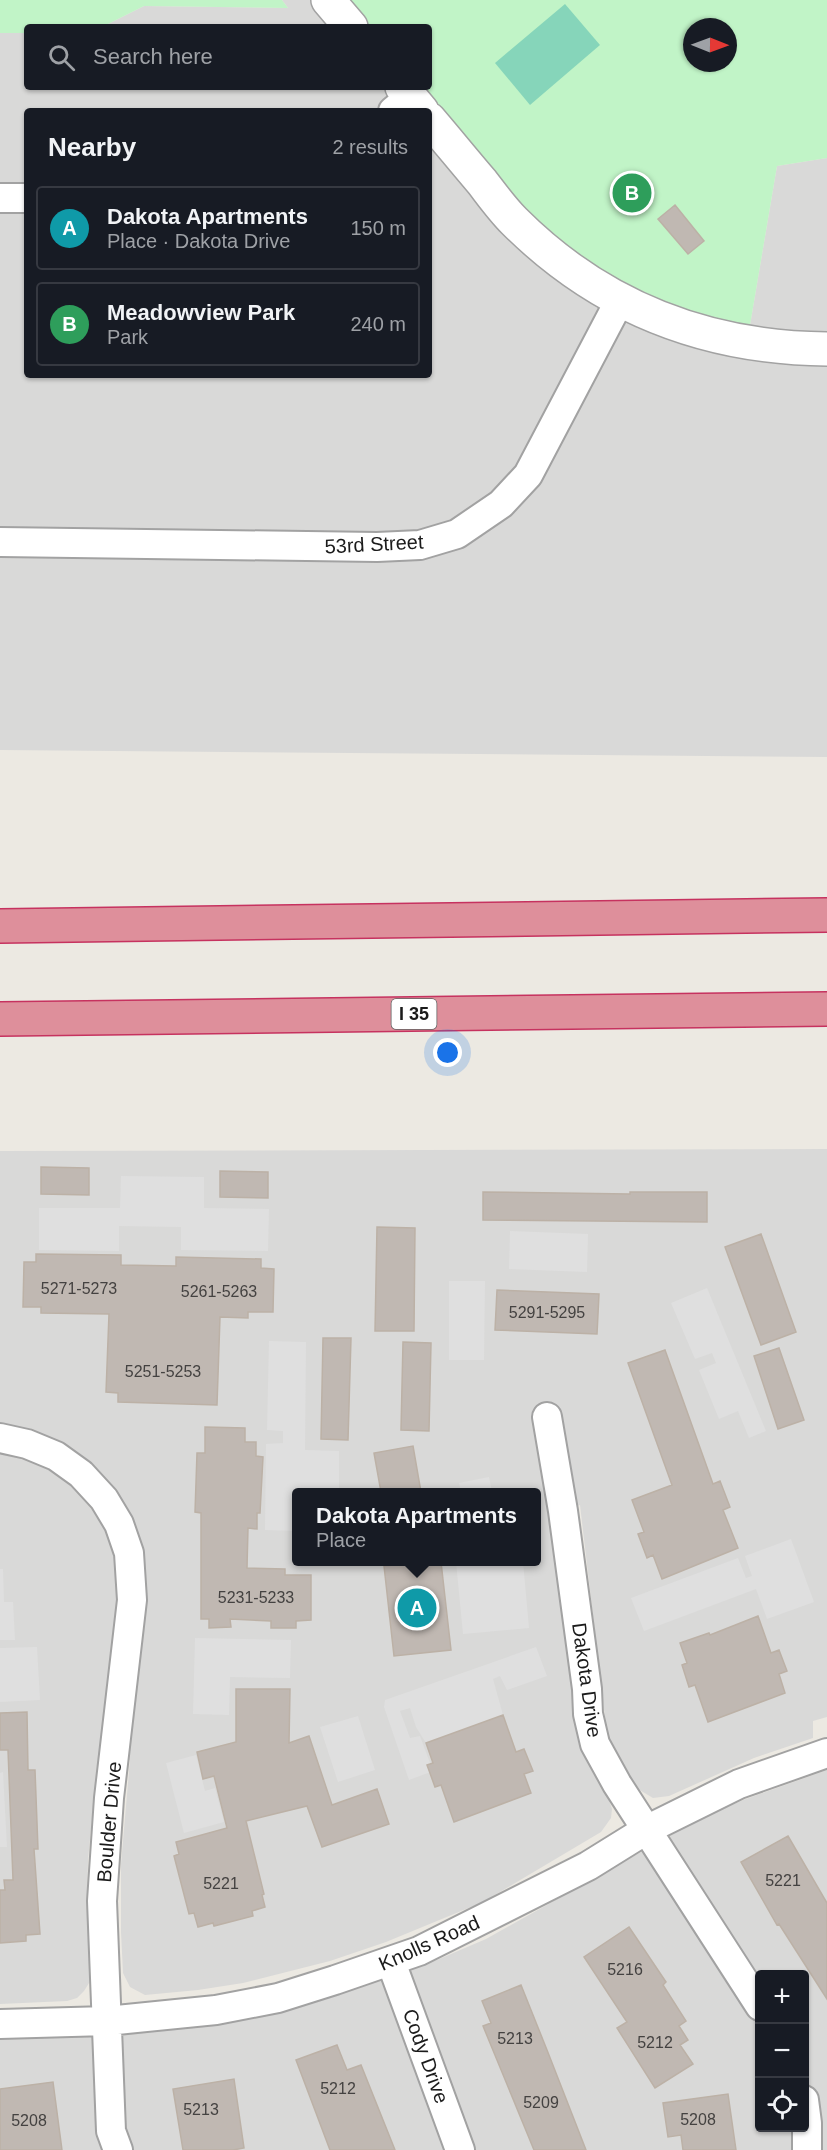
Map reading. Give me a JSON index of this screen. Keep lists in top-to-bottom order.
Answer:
{
  "streets": {
    "highway": ["I 35"],
    "street": [
      "53rd Street",
      "Dakota Drive",
      "Boulder Drive",
      "Knolls Road",
      "Cody Drive"
    ]
  },
  "crossings": [
    ["Dakota Drive", "Knolls Road"],
    ["Boulder Drive", "Knolls Road"],
    ["Knolls Road", "Cody Drive"]
  ],
  "house_numbers": [
    "5271-5273",
    "5261-5263",
    "5291-5295",
    "5251-5253",
    "5231-5233",
    "5221",
    "5221",
    "5216",
    "5213",
    "5212",
    "5212",
    "5209",
    "5213",
    "5208",
    "5208"
  ],
  "north": "right",
  "page": {
    "search": "Search here",
    "heading": ["Nearby", "2 results"],
    "pins": ["B", "A"],
    "list": [
      {
        "mark": "A",
        "name": "Dakota Apartments",
        "note": "Place · Dakota Drive",
        "value": "150 m"
      },
      {
        "mark": "B",
        "name": "Meadowview Park",
        "note": "Park",
        "value": "240 m"
      }
    ],
    "popup": ["Dakota Apartments", "Place"],
    "map_buttons": ["+", "−"]
  }
}
